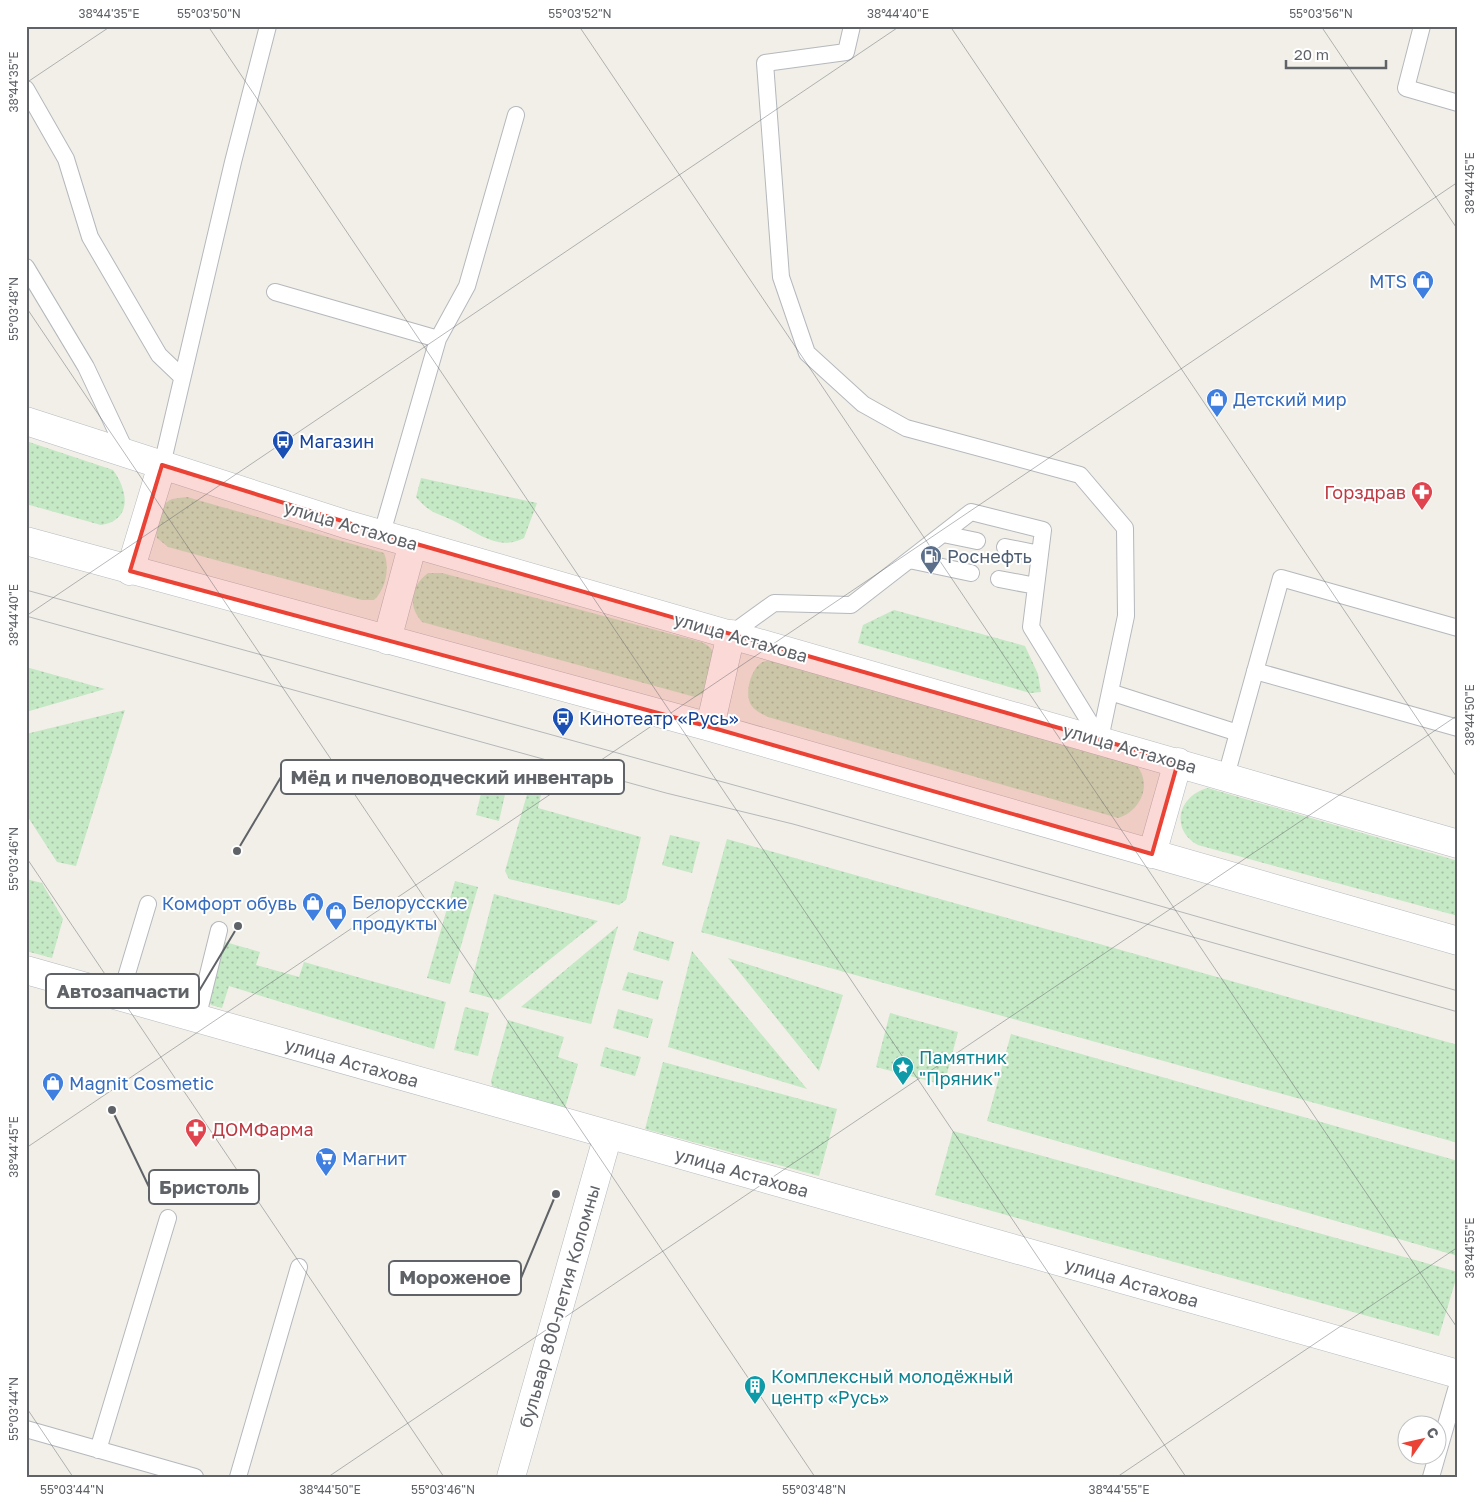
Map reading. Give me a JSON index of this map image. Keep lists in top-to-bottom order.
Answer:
{
  "streets": {
    "main road": ["улица Астахова", "бульвар 800-летия Коломны"]
  },
  "crossings": [
    ["улица Астахова", "бульвар 800-летия Коломны"]
  ],
  "places": {
    "shop": [
      "MTS",
      "Детский мир",
      "Комфорт обувь",
      "Белорусские продукты",
      "Magnit Cosmetic"
    ],
    "bus stop": ["Магазин", "Кинотеатр «Русь»"],
    "pharmacy": ["Горздрав", "ДОМФарма"],
    "fuel station": ["Роснефть"],
    "other": [
      "Мёд и пчеловодческий инвентарь",
      "Автозапчасти",
      "Бристоль",
      "Мороженое"
    ],
    "place": ["Памятник \"Пряник\""],
    "supermarket": ["Магнит"],
    "building": ["Комплексный молодёжный центр «Русь»"]
  },
  "scale_bar": "20 m",
  "north": "top right",
  "coordinates": [
    "38°44'35\"E",
    "55°03'50\"N",
    "55°03'52\"N",
    "38°44'40\"E",
    "55°03'56\"N",
    "38°44'45\"E",
    "55°03'48\"N",
    "38°44'50\"E",
    "55°03'46\"N",
    "38°44'55\"E",
    "55°03'44\"N"
  ]
}
